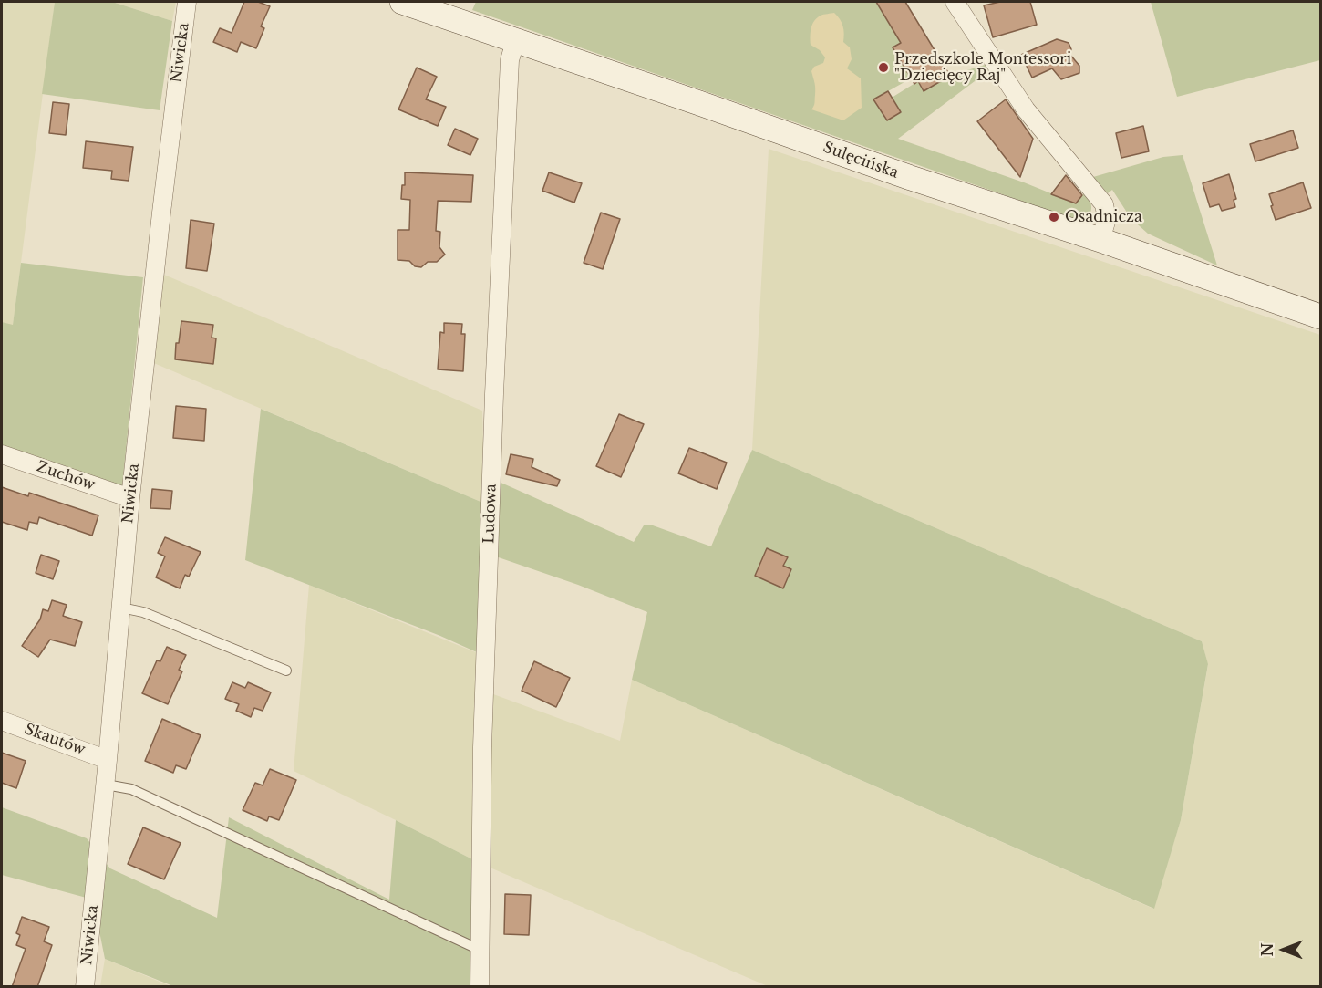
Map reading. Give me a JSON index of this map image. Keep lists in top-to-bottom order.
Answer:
{
  "streets": {
    "street": [
      "Niwicka",
      "Sulęcińska",
      "Zuchów",
      "Ludowa",
      "Skautów"
    ]
  },
  "crossings": [
    ["Niwicka", "Zuchów"],
    ["Niwicka", "Skautów"],
    ["Sulęcińska", "Ludowa"]
  ],
  "places": ["Przedszkole Montessori \"Dziecięcy Raj\"", "Osadnicza"],
  "north": "left"
}
